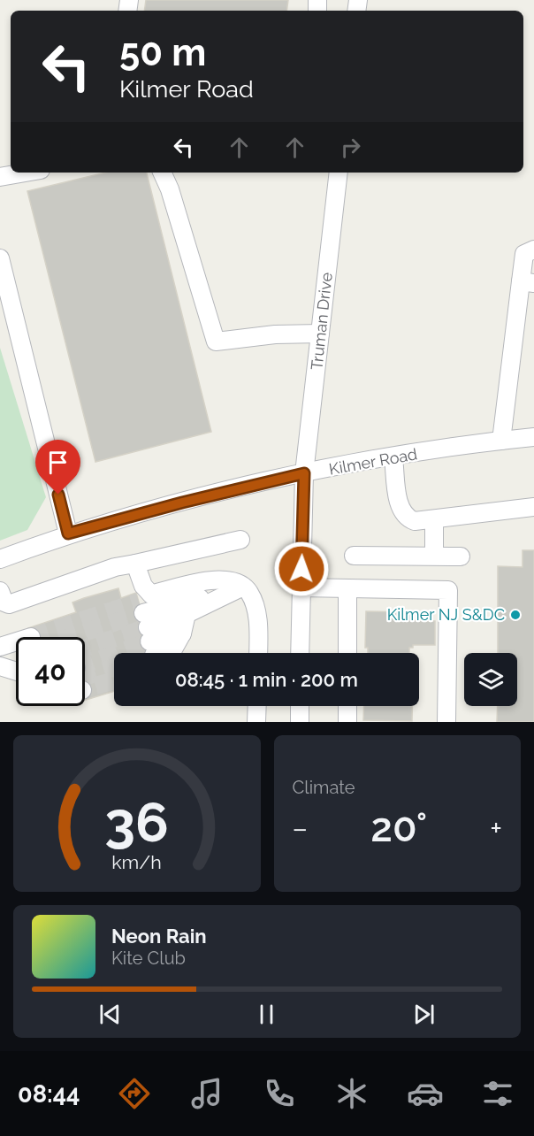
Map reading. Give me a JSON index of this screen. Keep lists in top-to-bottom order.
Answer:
{
  "streets": {
    "street": ["Truman Drive", "Kilmer Road"]
  },
  "crossings": [
    ["Truman Drive", "Kilmer Road"]
  ],
  "places": ["Kilmer NJ S&DC"],
  "page": {
    "turn": ["50 m", "Kilmer Road"],
    "limit": "40",
    "trip": "08:45 · 1 min · 200 m",
    "tile": "Climate",
    "heat": ["−", "20°", "+"],
    "song": ["Neon Rain", "Kite Club"],
    "tabs": "08:44",
    "gauge": ["36", "km/h"]
  }
}
